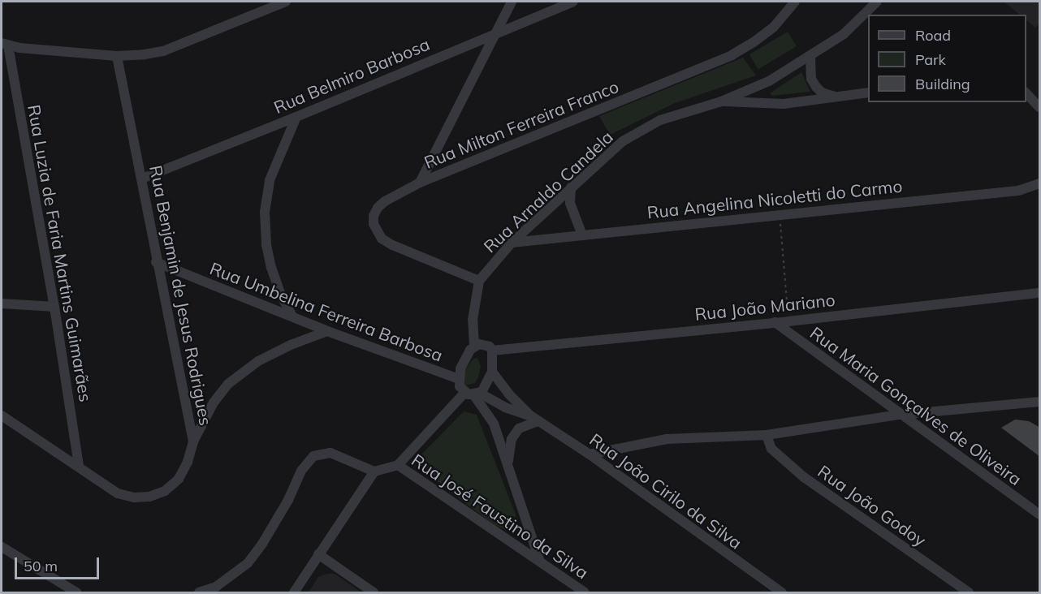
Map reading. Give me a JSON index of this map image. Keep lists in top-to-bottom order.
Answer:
{
  "streets": {
    "street": [
      "Rua Belmiro Barbosa",
      "Rua Milton Ferreira Franco",
      "Rua Arnaldo Candela",
      "Rua Angelina Nicoletti do Carmo",
      "Rua Luzia de Faria Martins Guimarães",
      "Rua Benjamin de Jesus Rodrigues",
      "Rua João Mariano",
      "Rua Umbelina Ferreira Barbosa",
      "Rua Maria Gonçalves de Oliveira",
      "Rua João Cirilo da Silva",
      "Rua João Godoy",
      "Rua José Faustino da Silva"
    ]
  },
  "crossings": [
    ["Rua Belmiro Barbosa", "Rua Benjamin de Jesus Rodrigues"],
    ["Rua Milton Ferreira Franco", "Rua Arnaldo Candela"],
    ["Rua Arnaldo Candela", "Rua Angelina Nicoletti do Carmo"],
    ["Rua Arnaldo Candela", "Rua João Mariano"],
    ["Rua Arnaldo Candela", "Rua Umbelina Ferreira Barbosa"],
    ["Rua Arnaldo Candela", "Rua João Cirilo da Silva"],
    ["Rua Luzia de Faria Martins Guimarães", "Rua Benjamin de Jesus Rodrigues"],
    ["Rua Benjamin de Jesus Rodrigues", "Rua Umbelina Ferreira Barbosa"],
    ["Rua João Mariano", "Rua Umbelina Ferreira Barbosa"],
    ["Rua João Mariano", "Rua Maria Gonçalves de Oliveira"],
    ["Rua João Mariano", "Rua João Cirilo da Silva"],
    ["Rua Umbelina Ferreira Barbosa", "Rua João Cirilo da Silva"]
  ],
  "legend": ["Road", "Park", "Building"],
  "scale_bar": "50 m"
}
